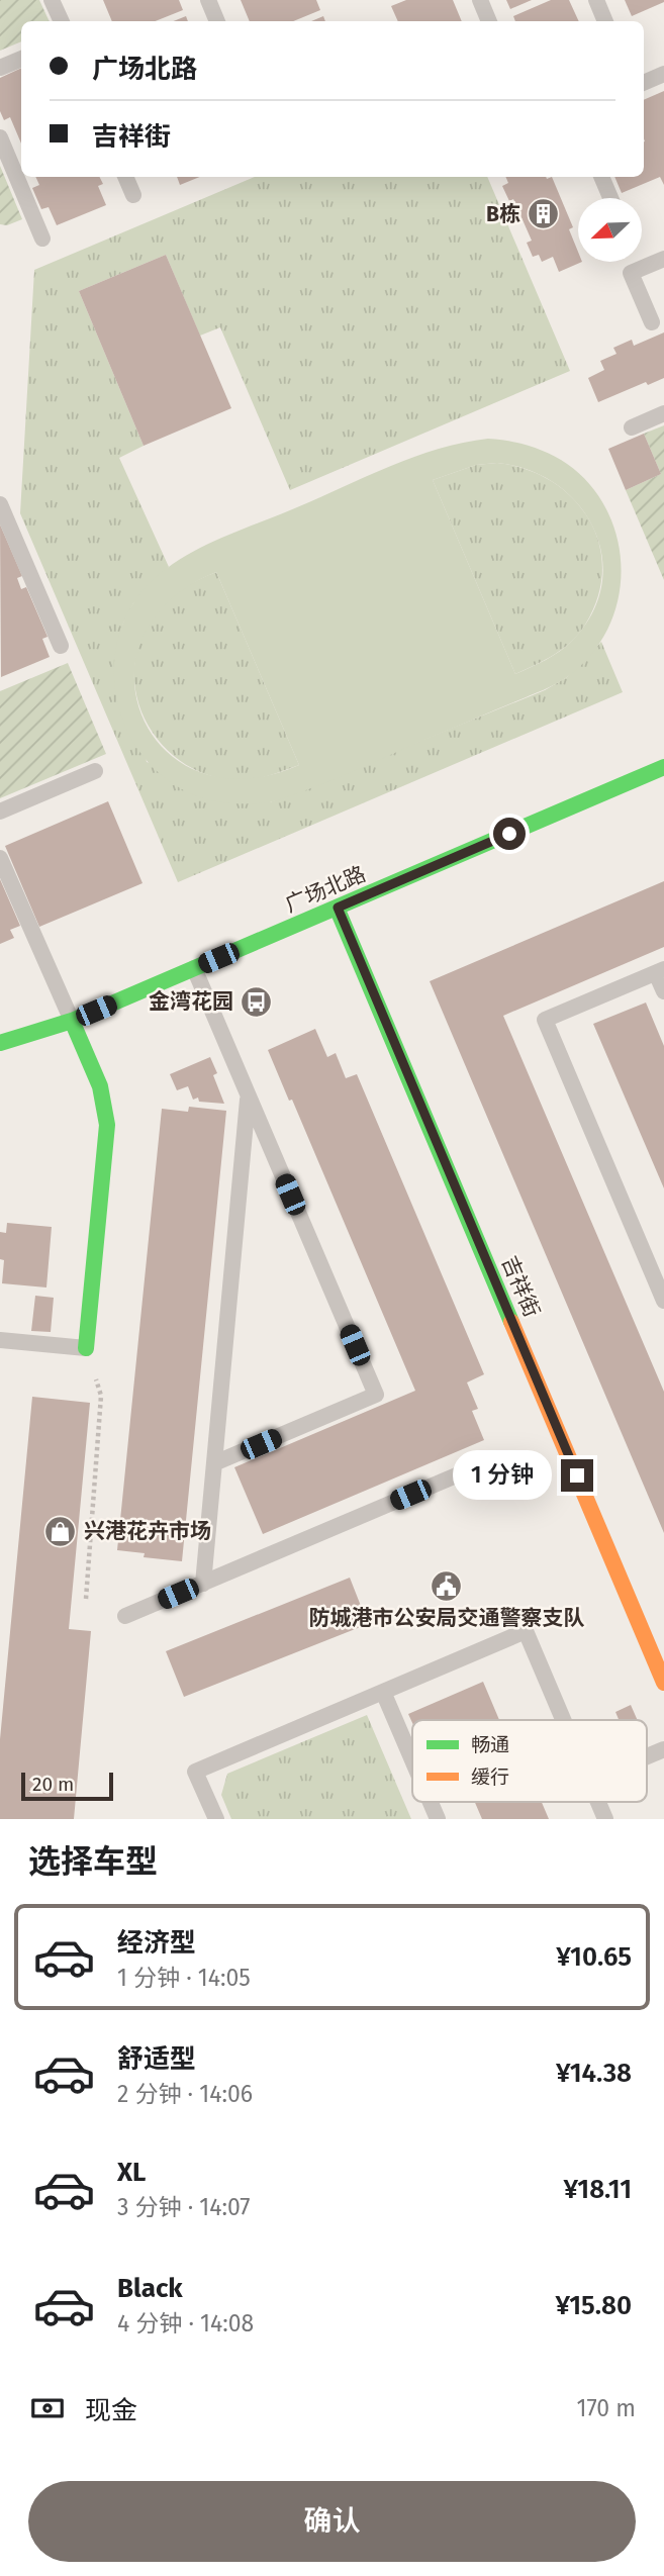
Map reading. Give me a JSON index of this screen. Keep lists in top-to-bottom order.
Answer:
{
  "streets": {
    "street": ["广场北路", "吉祥街"]
  },
  "crossings": [
    ["广场北路", "吉祥街"]
  ],
  "places": {
    "building": ["B栋"],
    "bus stop": ["金湾花园"],
    "shop": ["兴港花卉市场"],
    "public building": ["防城港市公安局交通警察支队"]
  },
  "legend": ["畅通", "缓行"],
  "scale_bar": "20 m",
  "north": "bottom left",
  "page": {
    "banner": ["广场北路", "吉祥街"],
    "bubble": "1 分钟",
    "scale": "20 m",
    "heading": "选择车型",
    "list": [
      {
        "name": "经济型",
        "note": "1 分钟 · 14:05",
        "value": "¥10.65"
      },
      {
        "name": "舒适型",
        "note": "2 分钟 · 14:06",
        "value": "¥14.38"
      },
      {
        "name": "XL",
        "note": "3 分钟 · 14:07",
        "value": "¥18.11"
      },
      {
        "name": "Black",
        "note": "4 分钟 · 14:08",
        "value": "¥15.80"
      }
    ],
    "pay": ["现金", "170 m"],
    "buttons": "确认"
  }
}
